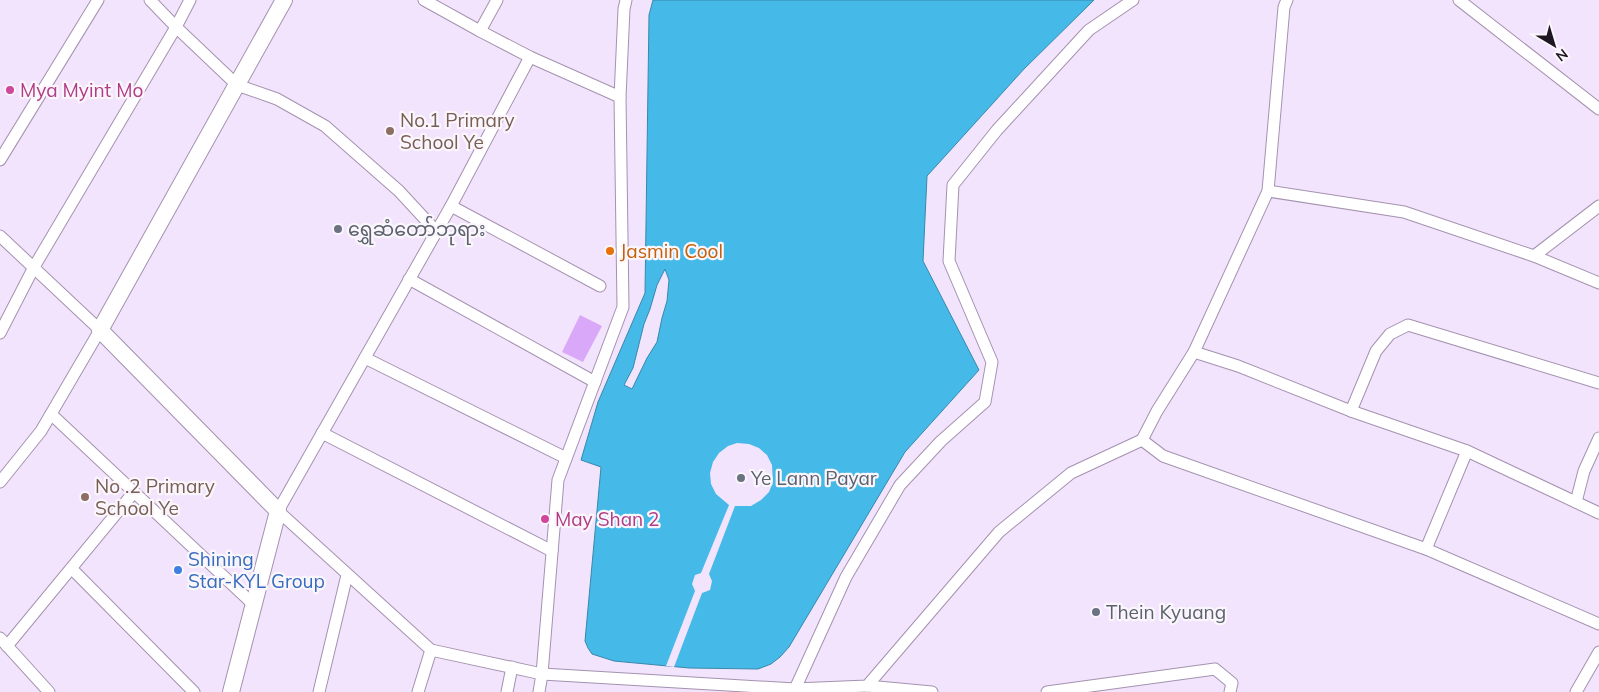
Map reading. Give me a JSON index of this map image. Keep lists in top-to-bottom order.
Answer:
{
  "places": [
    "Mya Myint Mo",
    "No.1 Primary School Ye",
    "ရွှေဆံတော်ဘုရား",
    "Jasmin Cool",
    "Ye Lann Payar",
    "No .2 Primary School Ye",
    "May Shan 2",
    "Shining Star-KYL Group",
    "Thein Kyuang"
  ],
  "north": "bottom right"
}
